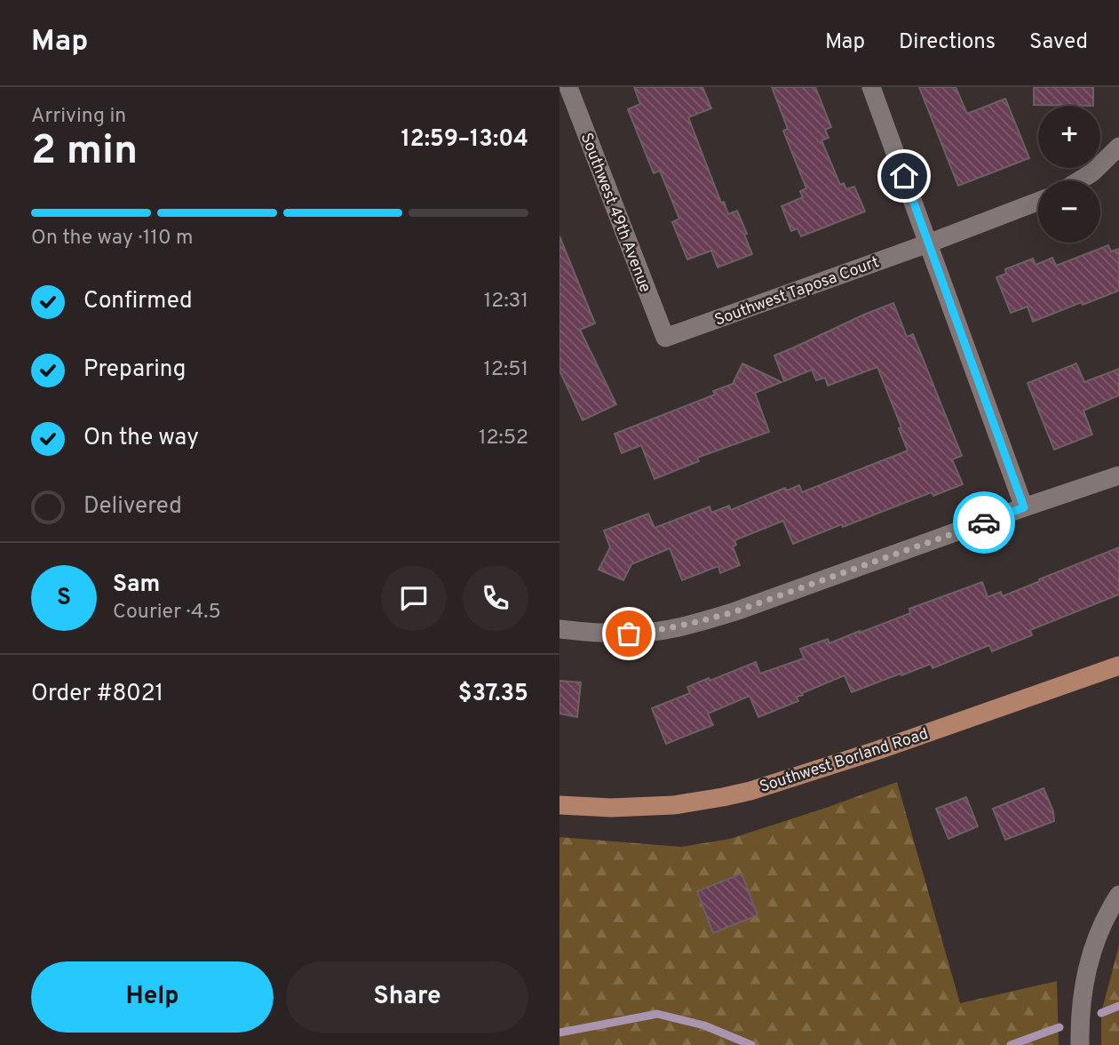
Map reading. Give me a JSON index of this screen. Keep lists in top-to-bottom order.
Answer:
{
  "streets": {
    "main road": ["Southwest Borland Road"],
    "street": ["Southwest 49th Avenue", "Southwest Taposa Court"]
  },
  "crossings": [
    ["Southwest 49th Avenue", "Southwest Taposa Court"]
  ],
  "page": {
    "header": "Map",
    "nav": ["Map", "Directions", "Saved"],
    "heading": ["2 min", "Arriving in", "12:59–13:04"],
    "panel": [
      "Sam",
      "Courier · 4.5",
      "Order #8021",
      "$37.35"
    ],
    "map_buttons": ["+", "−"],
    "bar": "On the way · 110 m",
    "list": [
      ["Confirmed", "12:31"],
      ["Preparing", "12:51"],
      ["On the way", "12:52"],
      "Delivered"
    ],
    "round": "S",
    "buttons": ["Help", "Share"]
  }
}
